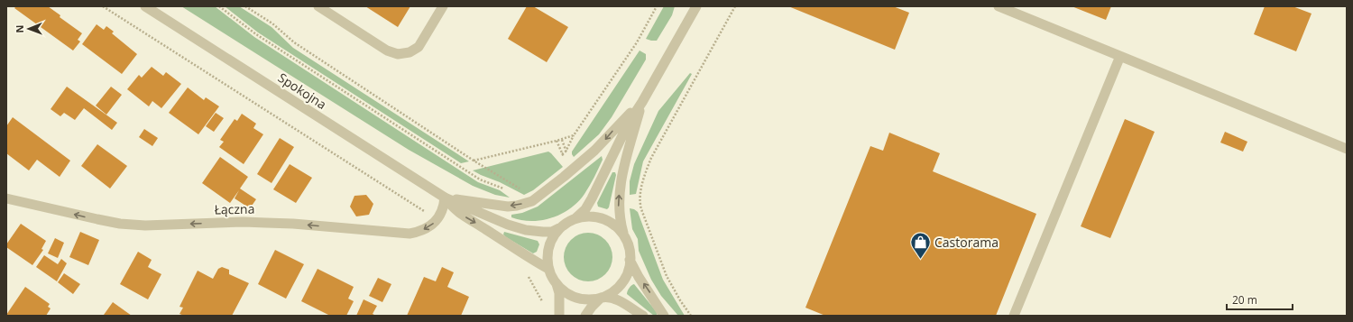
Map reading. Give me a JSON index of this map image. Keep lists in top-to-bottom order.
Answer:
{
  "streets": {
    "street": ["Spokojna", "Łączna"]
  },
  "crossings": [
    ["Spokojna", "Łączna"]
  ],
  "one_way": ["Łączna"],
  "places": {
    "shop": ["Castorama"]
  },
  "scale_bar": "20 m",
  "north": "left"
}
